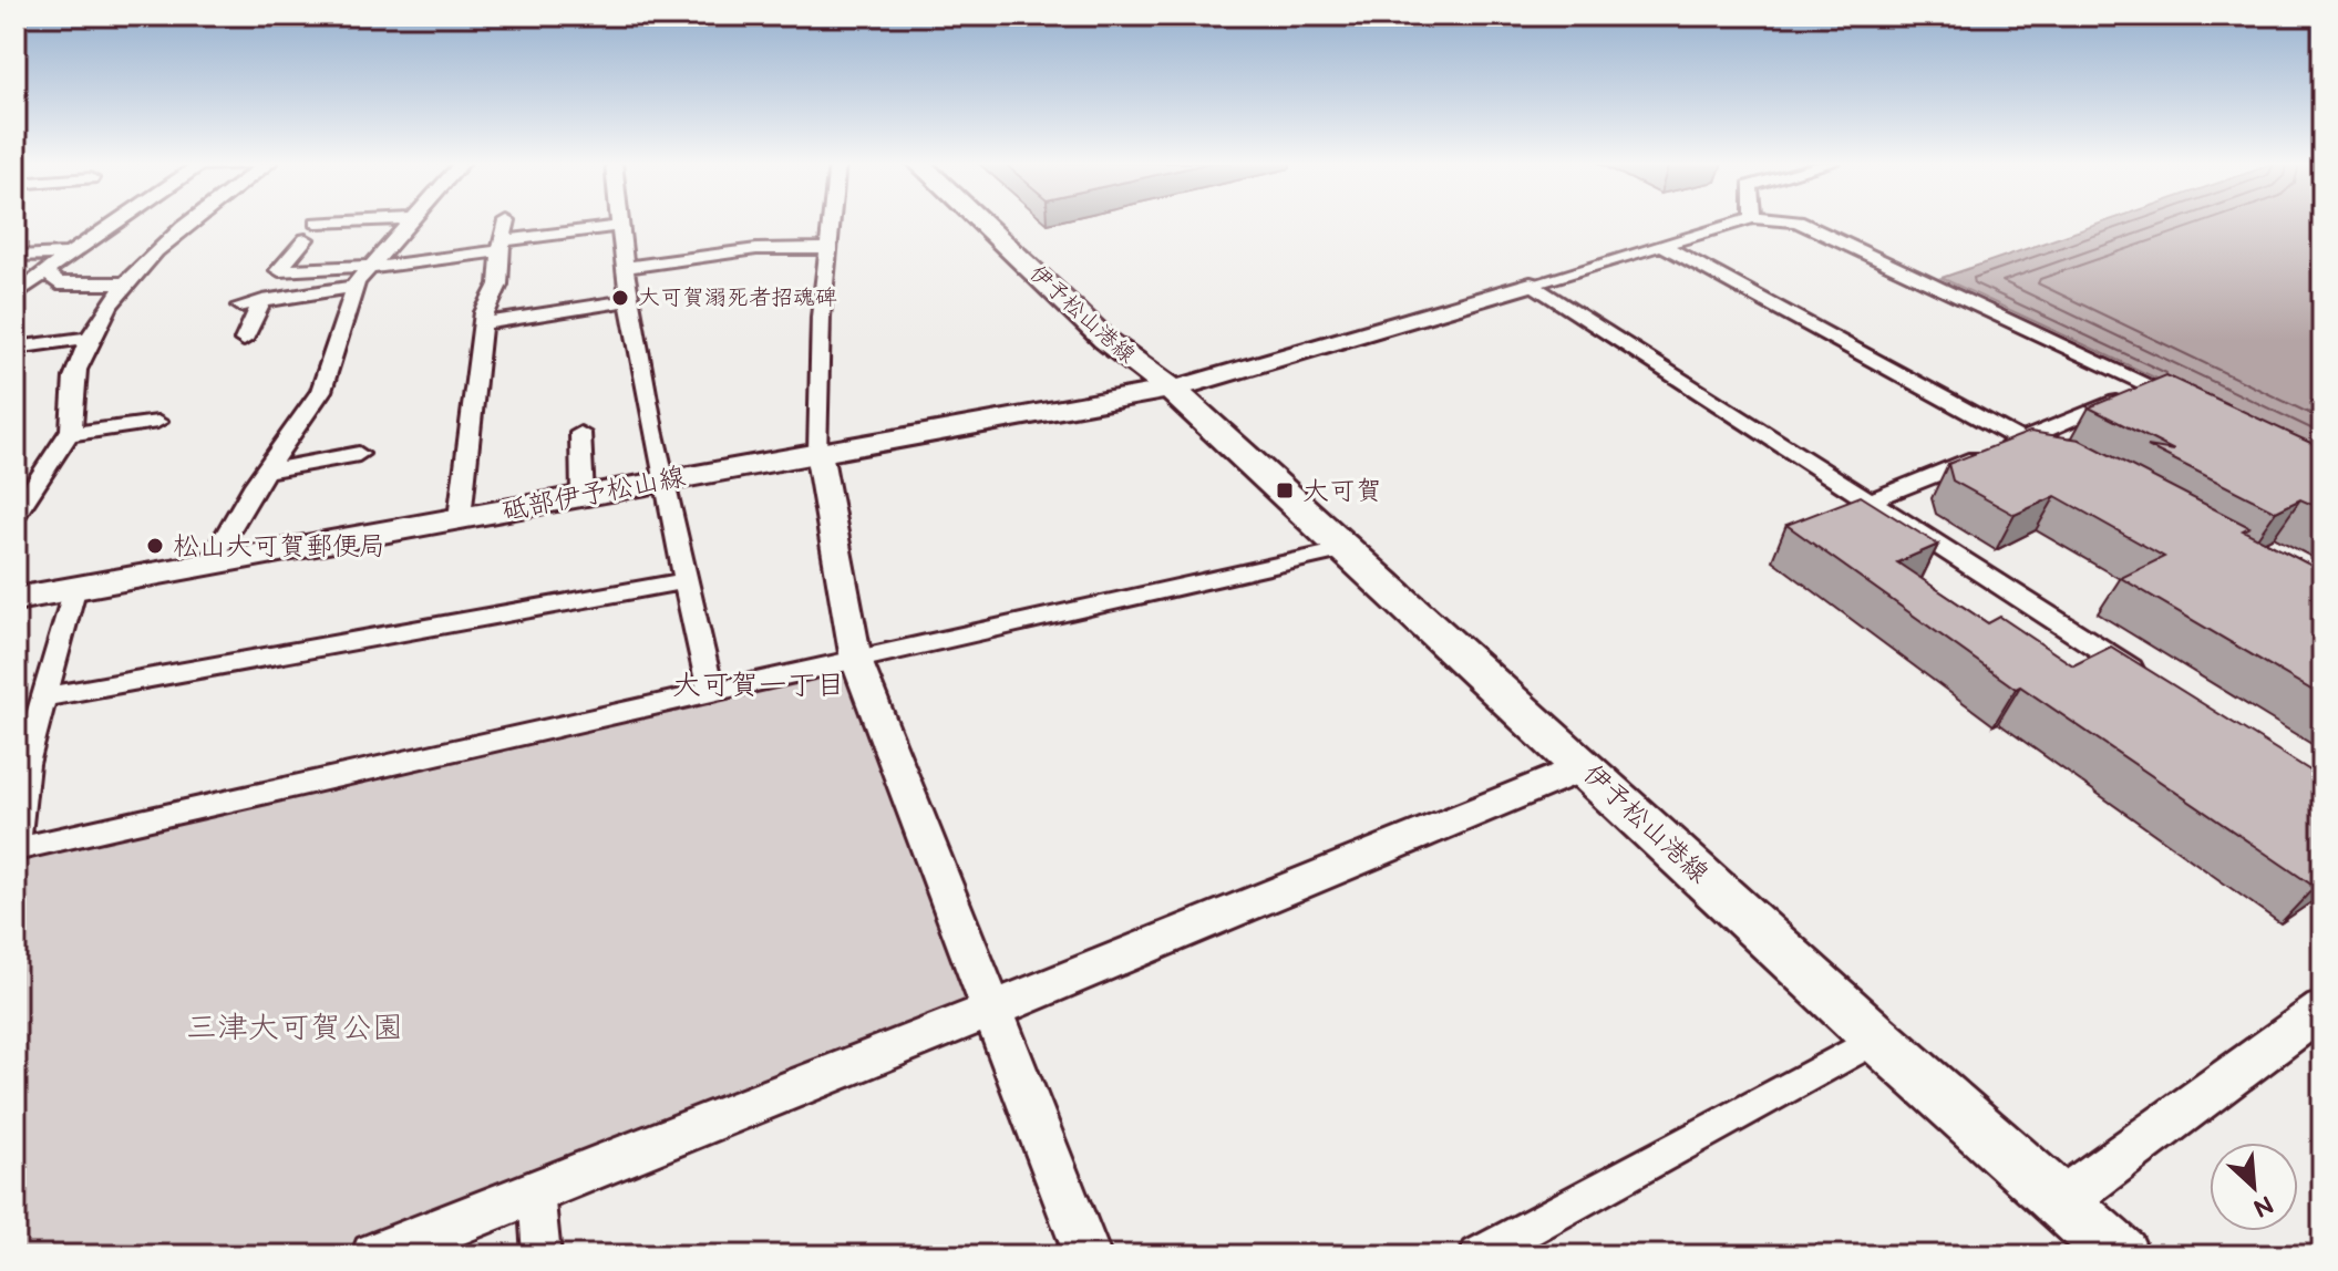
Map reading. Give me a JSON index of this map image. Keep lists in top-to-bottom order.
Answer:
{
  "streets": {
    "main road": ["伊予松山港線", "砥部伊予松山線"]
  },
  "crossings": [
    ["伊予松山港線", "砥部伊予松山線"]
  ],
  "districts": ["大可賀一丁目"],
  "parks": ["三津大可賀公園"],
  "places": {
    "other": ["大可賀溺死者招魂碑", "松山大可賀郵便局"],
    "transit": ["大可賀"]
  },
  "north": "bottom right"
}
